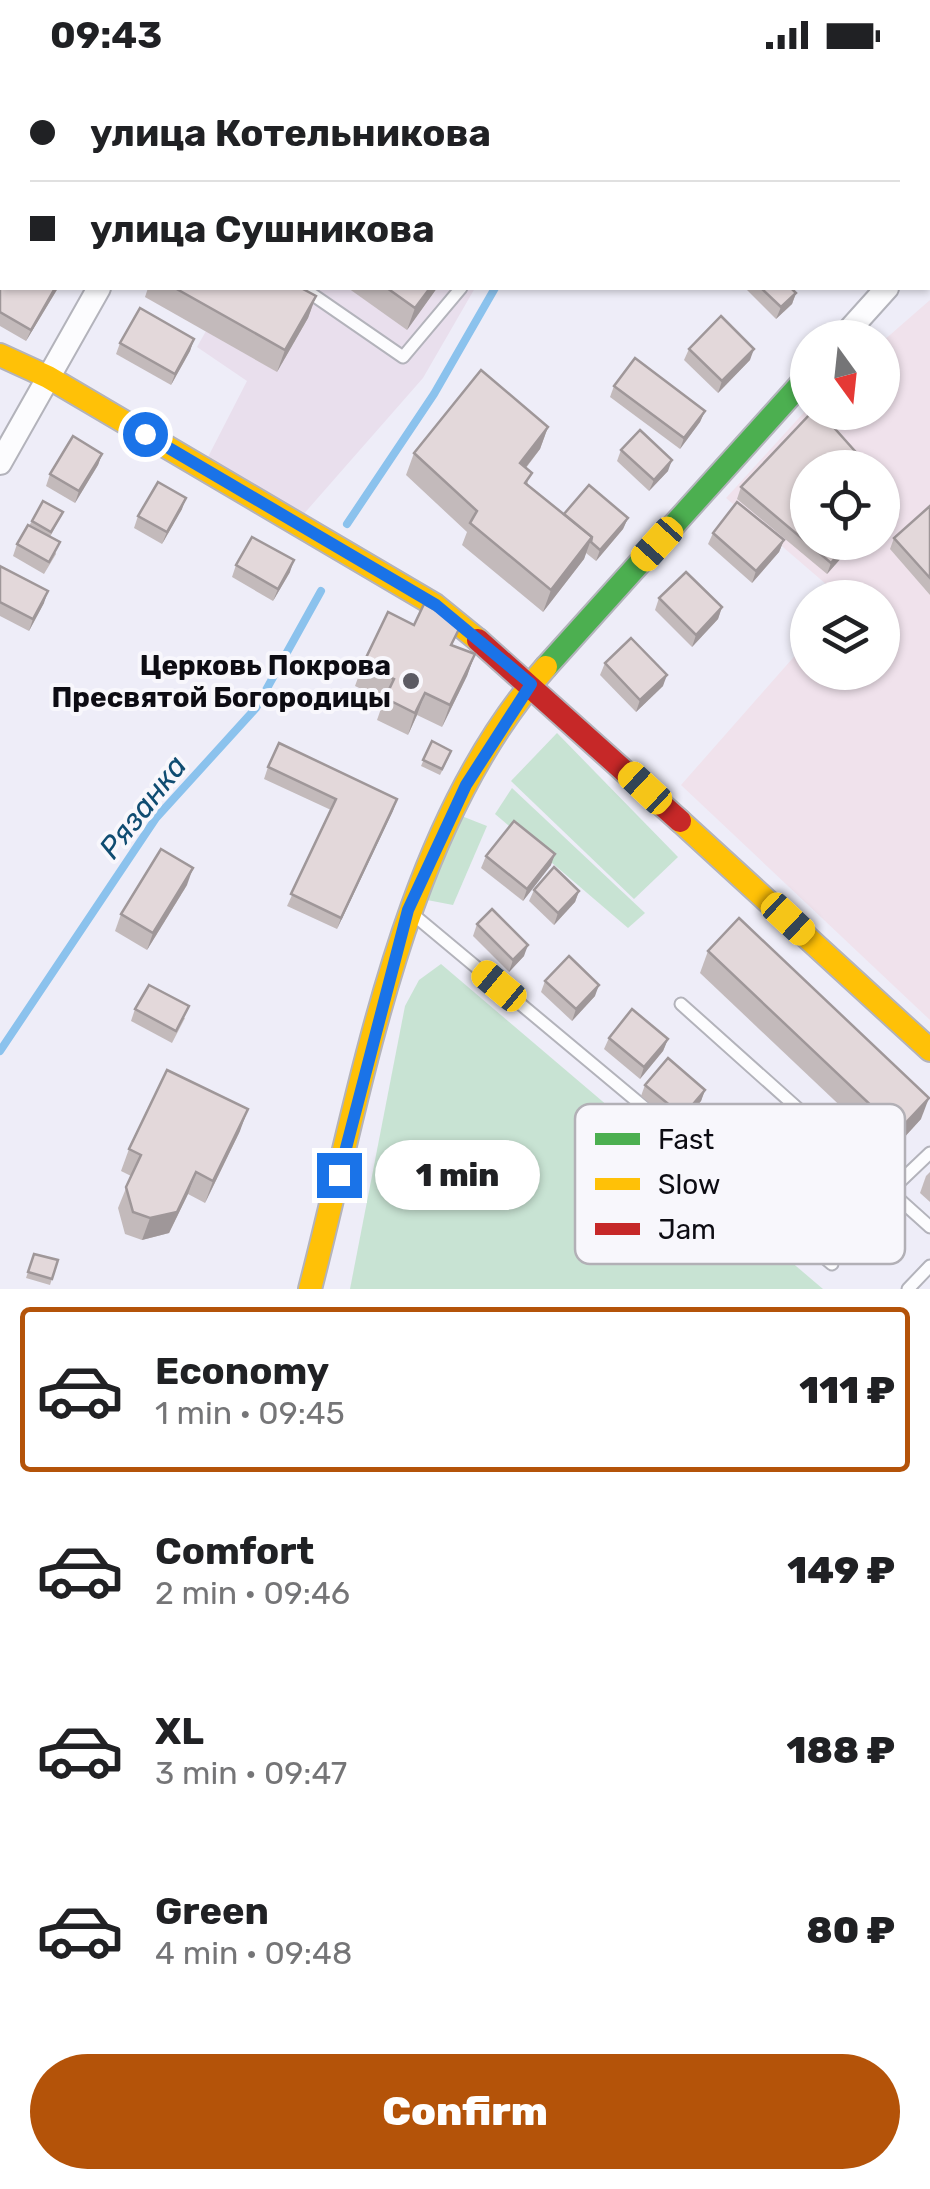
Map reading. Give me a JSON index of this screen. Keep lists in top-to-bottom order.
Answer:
{
  "water": ["Рязанка"],
  "places": ["Церковь Покрова Пресвятой Богородицы"],
  "legend": ["Fast", "Slow", "Jam"],
  "north": "bottom",
  "page": {
    "status": "09:43",
    "banner": ["улица Котельникова", "улица Сушникова"],
    "bubble": "1 min",
    "list": [
      {
        "name": "Economy",
        "note": "1 min · 09:45",
        "value": "111 ₽"
      },
      {
        "name": "Comfort",
        "note": "2 min · 09:46",
        "value": "149 ₽"
      },
      {
        "name": "XL",
        "note": "3 min · 09:47",
        "value": "188 ₽"
      },
      {
        "name": "Green",
        "note": "4 min · 09:48",
        "value": "80 ₽"
      }
    ],
    "buttons": "Confirm"
  }
}
